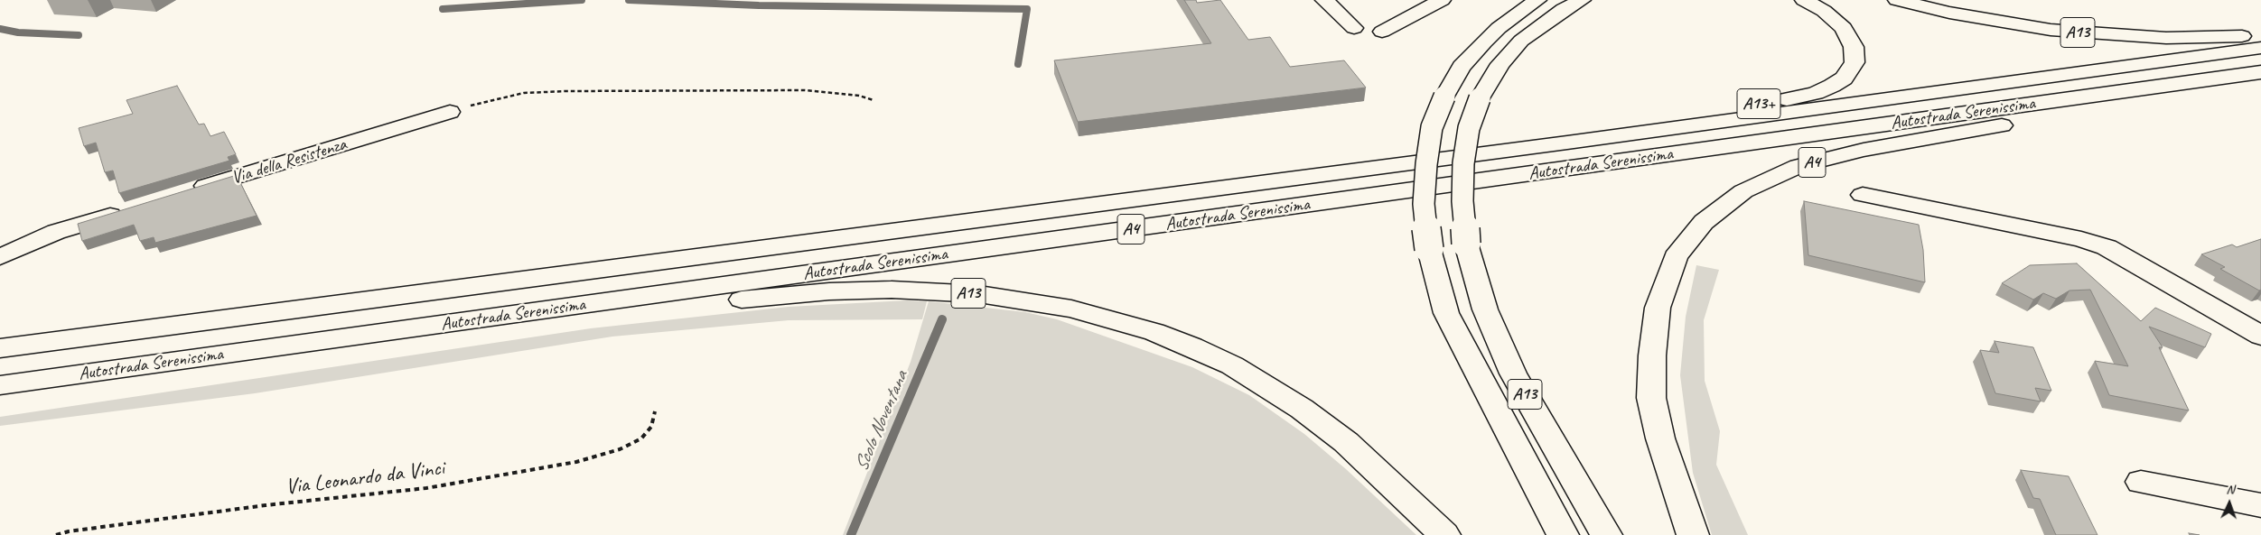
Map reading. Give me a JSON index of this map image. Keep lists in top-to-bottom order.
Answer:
{
  "streets": {
    "main road": [
      "A13",
      "A13+",
      "Autostrada Serenissima",
      "Via della Resistenza",
      "A4"
    ],
    "path": ["Via Leonardo da Vinci"]
  },
  "crossings": [
    ["A13", "Autostrada Serenissima"],
    ["A13+", "Autostrada Serenissima"]
  ],
  "water": ["Scolo Noventana"],
  "north": "top"
}
